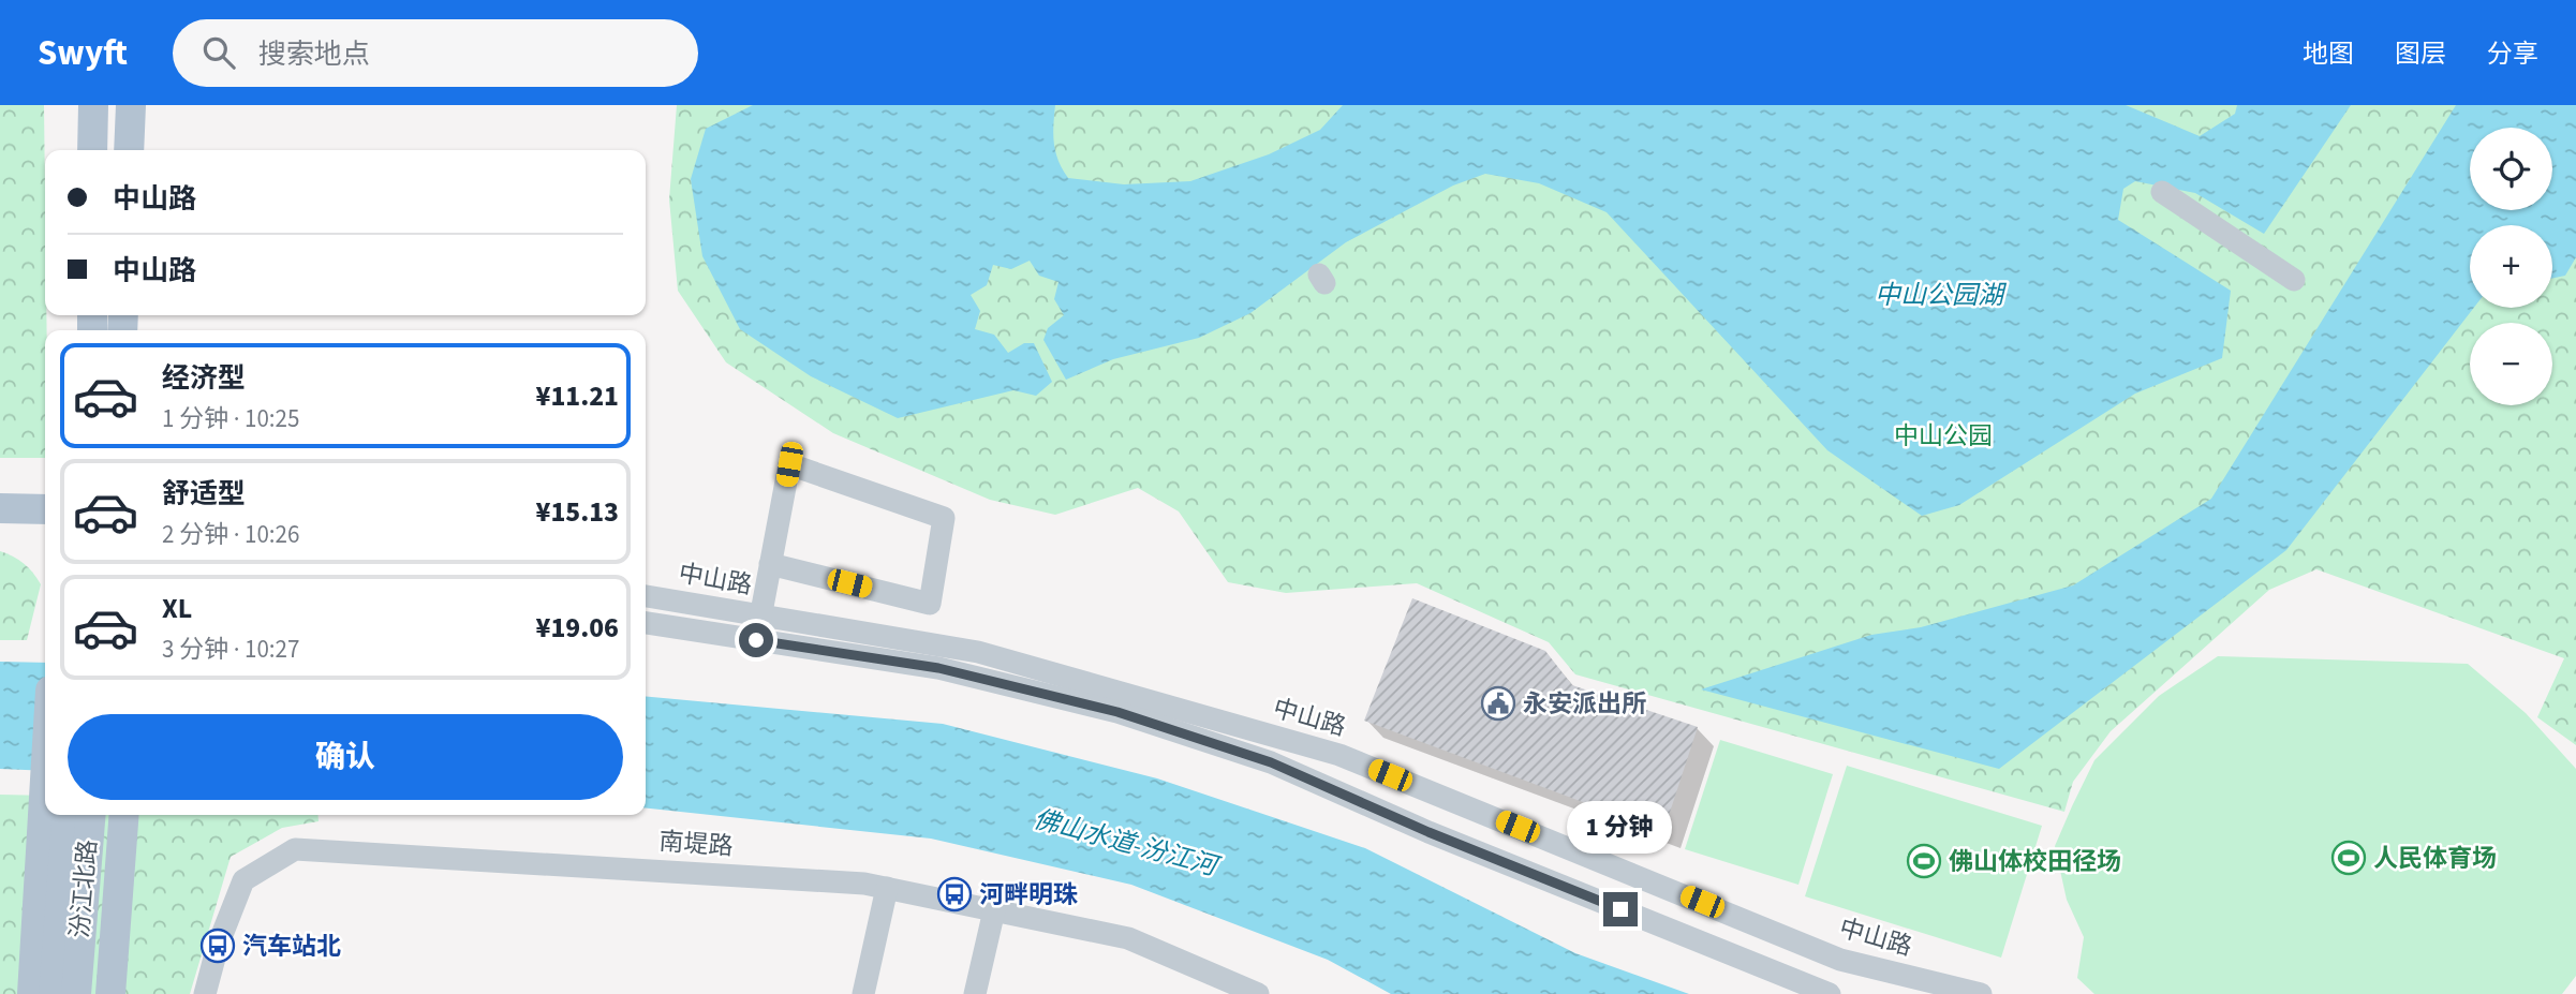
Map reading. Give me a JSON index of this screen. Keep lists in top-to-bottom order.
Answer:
{
  "streets": {
    "main road": ["汾江北路"],
    "street": ["中山路", "南堤路"]
  },
  "water": ["中山公园湖", "佛山水道-汾江河"],
  "parks": ["中山公园"],
  "places": {
    "public building": ["永安派出所"],
    "sports": ["人民体育场", "佛山体校田径场"],
    "bus stop": ["河畔明珠", "汽车站北"]
  },
  "page": {
    "header": "Swyft",
    "search": "搜索地点",
    "nav": ["地图", "图层", "分享"],
    "map_buttons": ["+", "−"],
    "banner": ["中山路", "中山路"],
    "list": [
      {
        "name": "经济型",
        "note": "1 分钟 · 10:25",
        "value": "¥11.21"
      },
      {
        "name": "舒适型",
        "note": "2 分钟 · 10:26",
        "value": "¥15.13"
      },
      {
        "name": "XL",
        "note": "3 分钟 · 10:27",
        "value": "¥19.06"
      }
    ],
    "buttons": "确认",
    "bubble": "1 分钟"
  }
}
